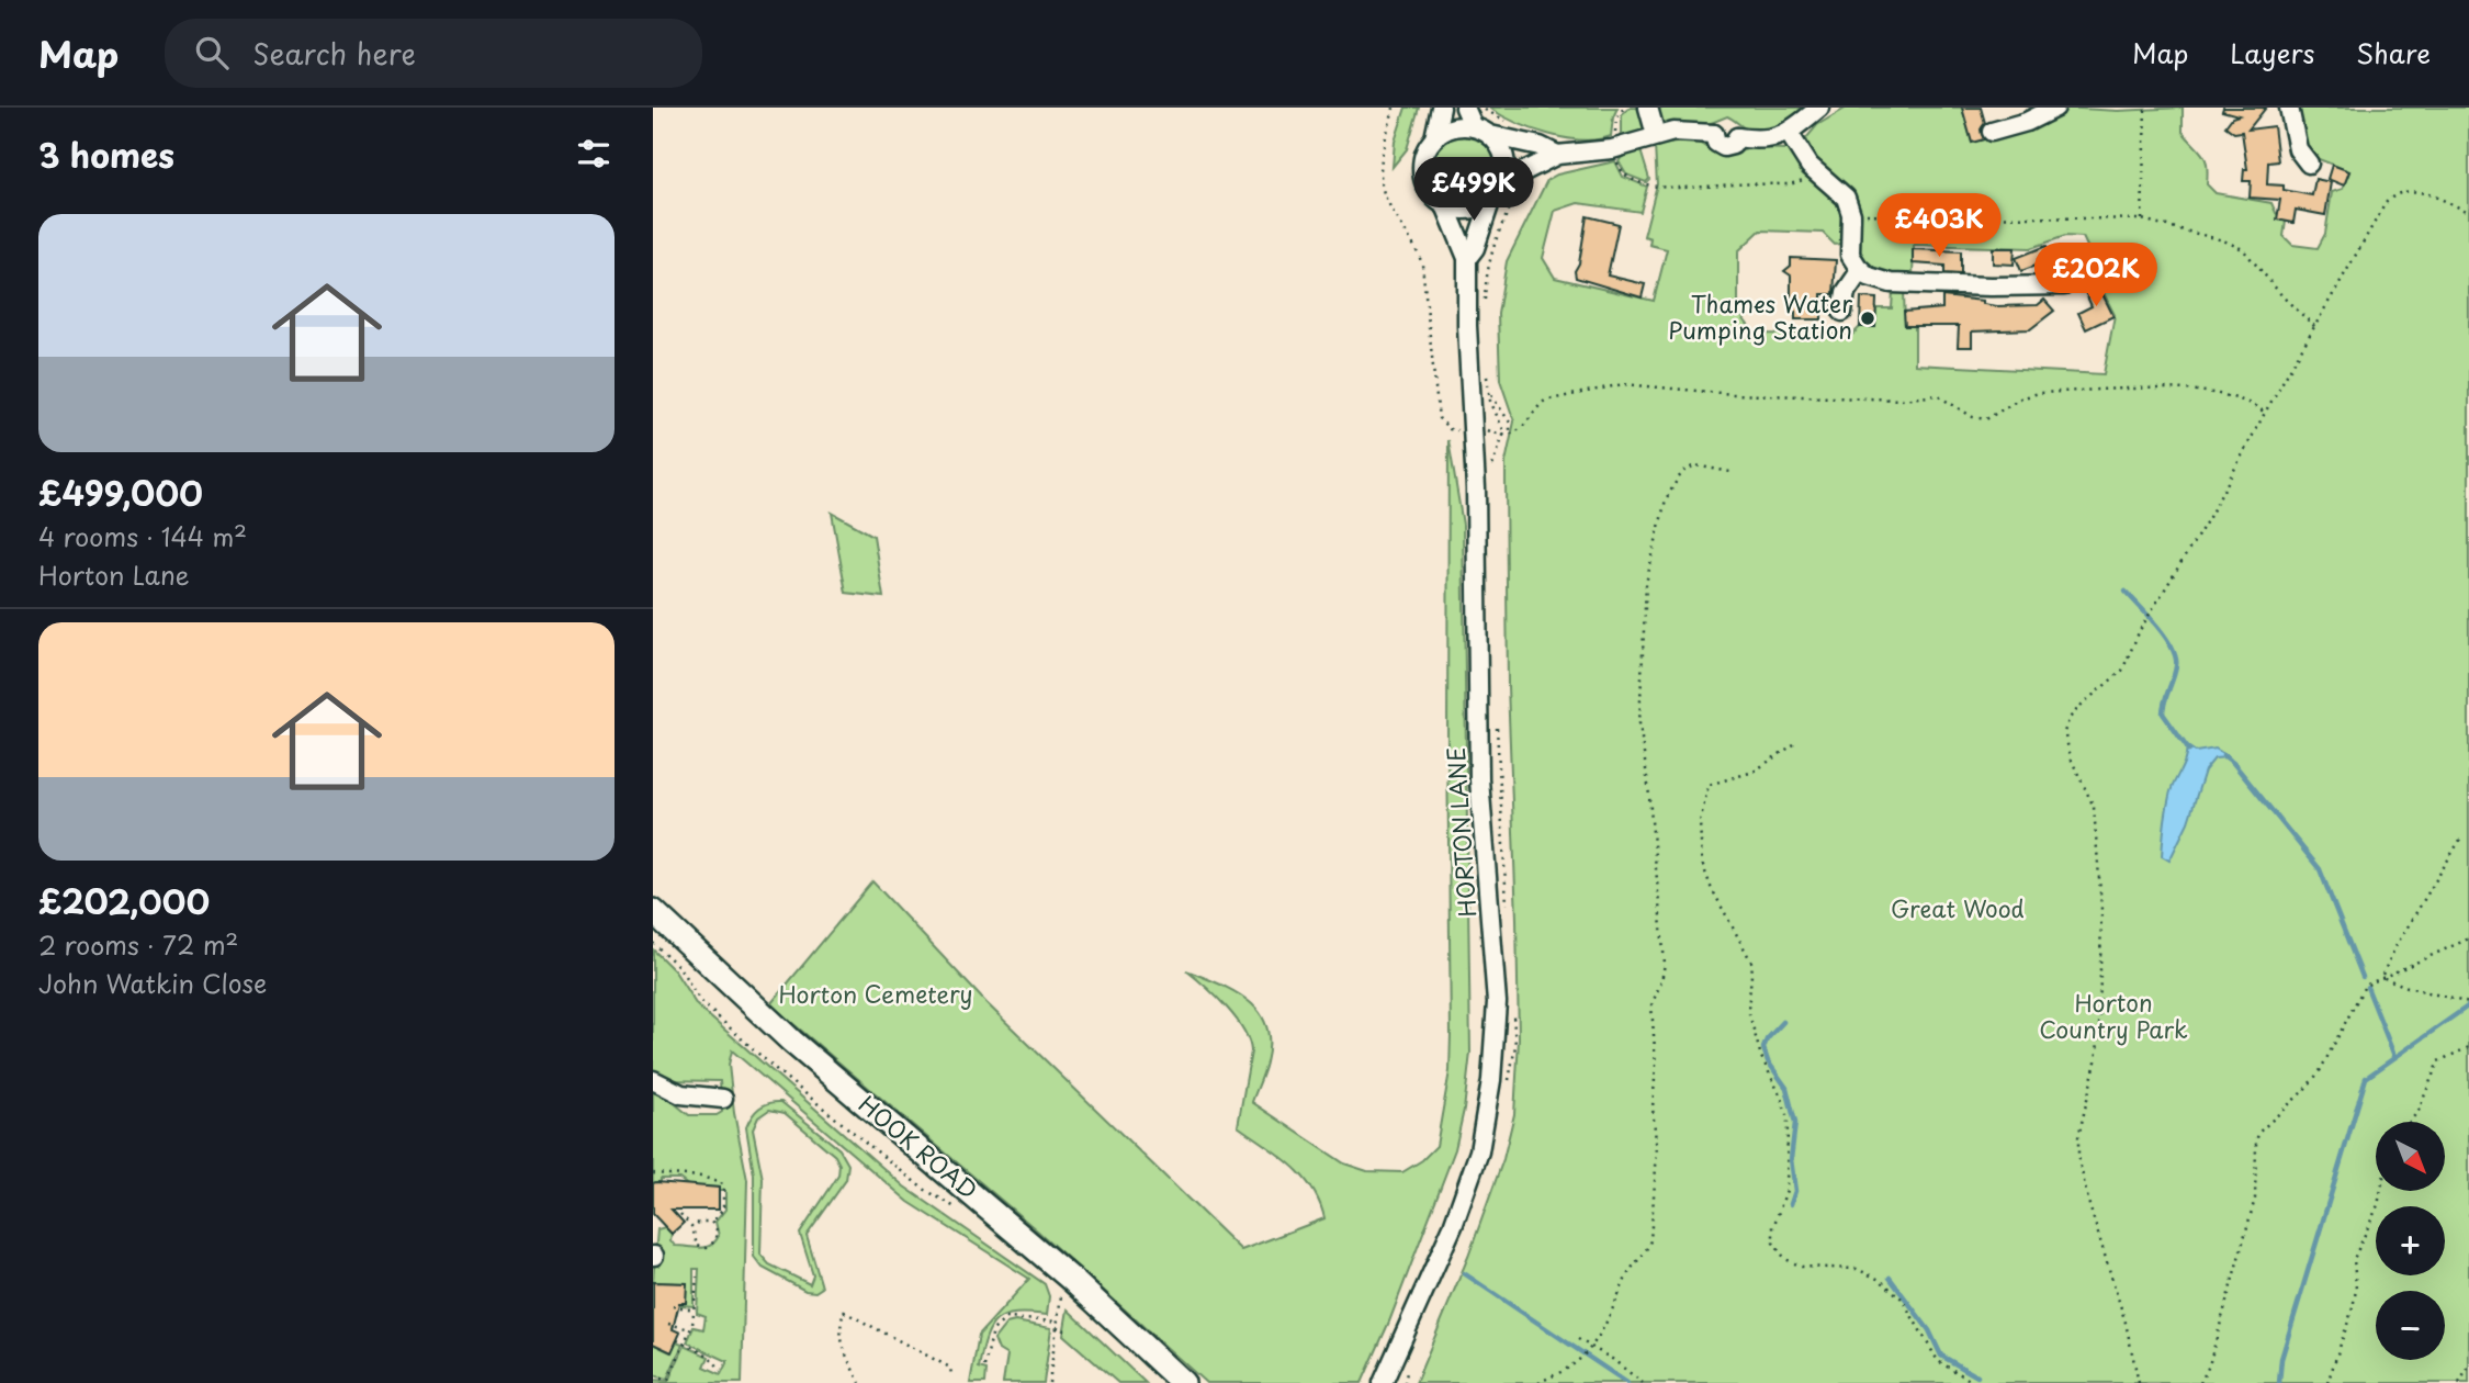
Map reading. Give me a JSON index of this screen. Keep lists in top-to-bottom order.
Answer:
{
  "streets": {
    "main road": ["HOOK ROAD"],
    "street": ["HORTON LANE"]
  },
  "parks": ["Great Wood", "Horton Cemetery", "Horton Country Park"],
  "places": ["Thames Water Pumping Station"],
  "north": "bottom right",
  "page": {
    "header": "Map",
    "search": "Search here",
    "nav": ["Map", "Layers", "Share"],
    "heading": "3 homes",
    "price": ["£499K", "£403K", "£202K"],
    "list": [
      {
        "name": "£499,000",
        "note": "4 rooms · 144 m² · Horton Lane"
      },
      {
        "name": "£202,000",
        "note": "2 rooms · 72 m² · John Watkin Close"
      }
    ],
    "map_buttons": ["+", "−"]
  }
}
